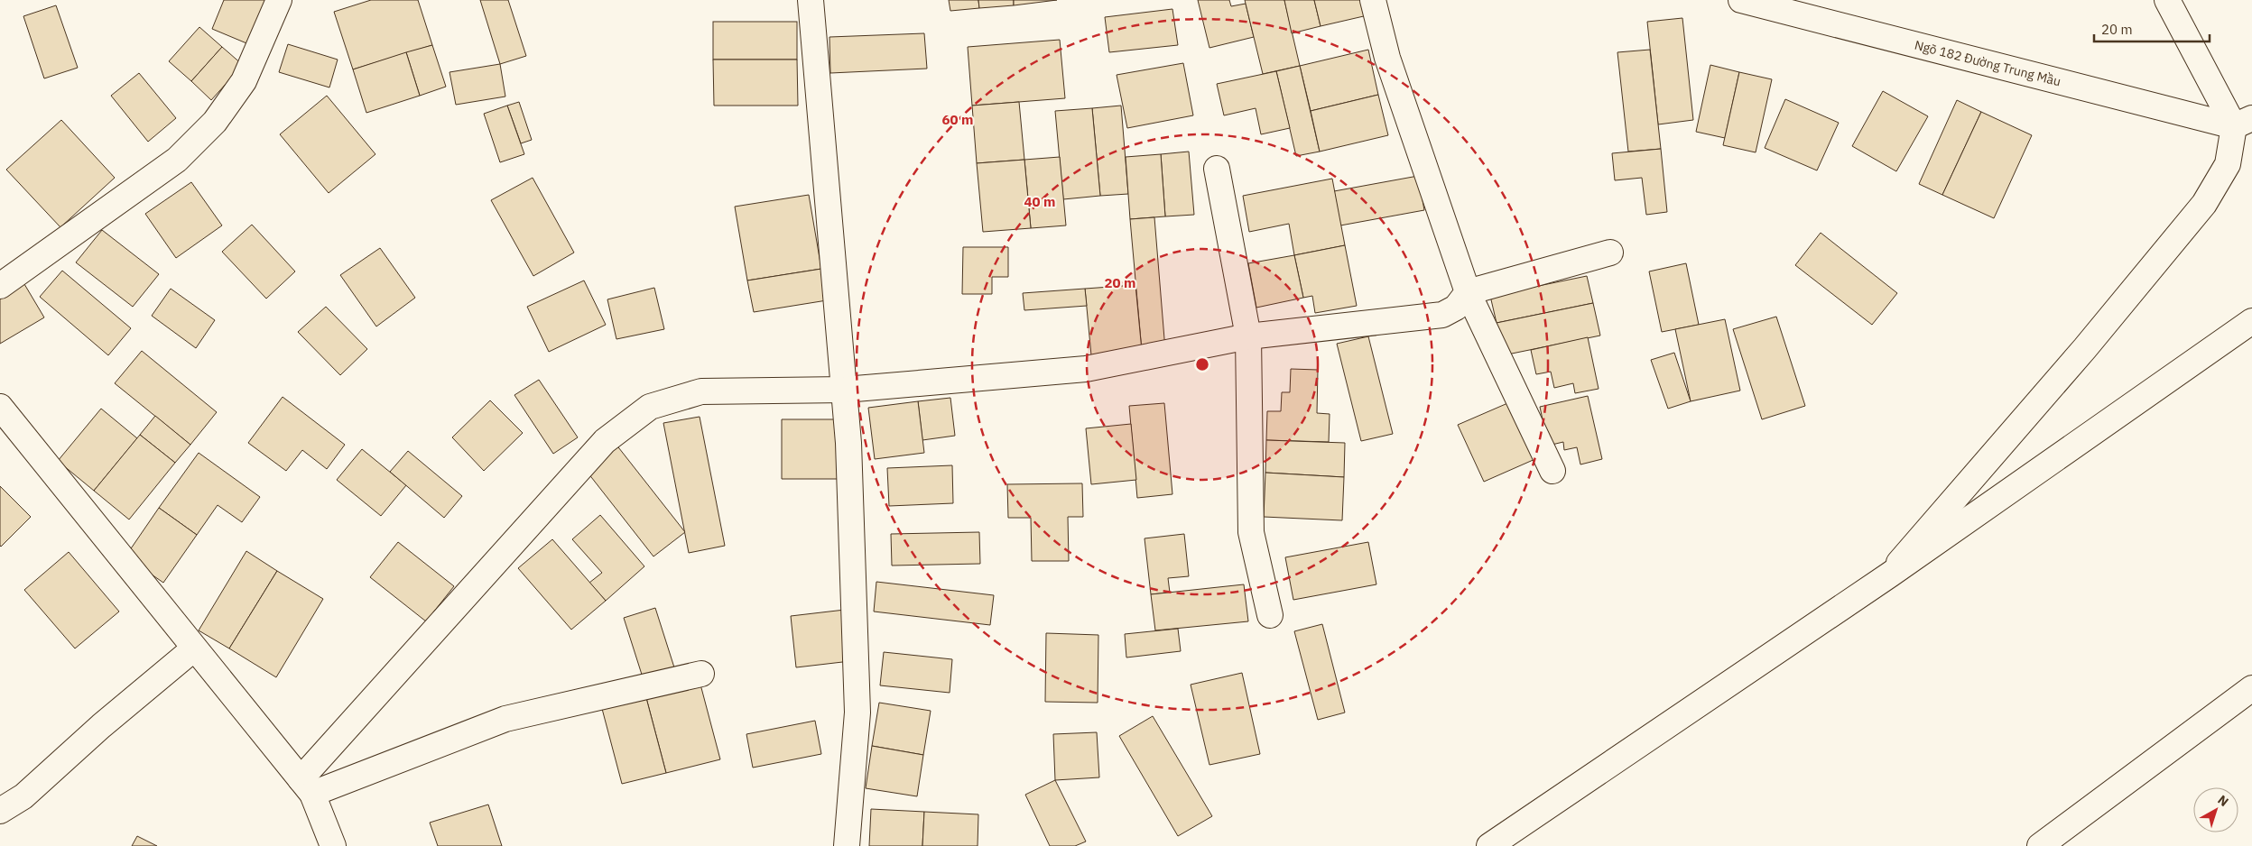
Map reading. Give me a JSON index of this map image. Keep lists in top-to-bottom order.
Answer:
{
  "streets": {
    "street": ["Ngõ 182 Đường Trung Mầu"]
  },
  "scale_bar": "20 m",
  "north": "top right",
  "rings": ["60 m", "40 m", "20 m"]
}
